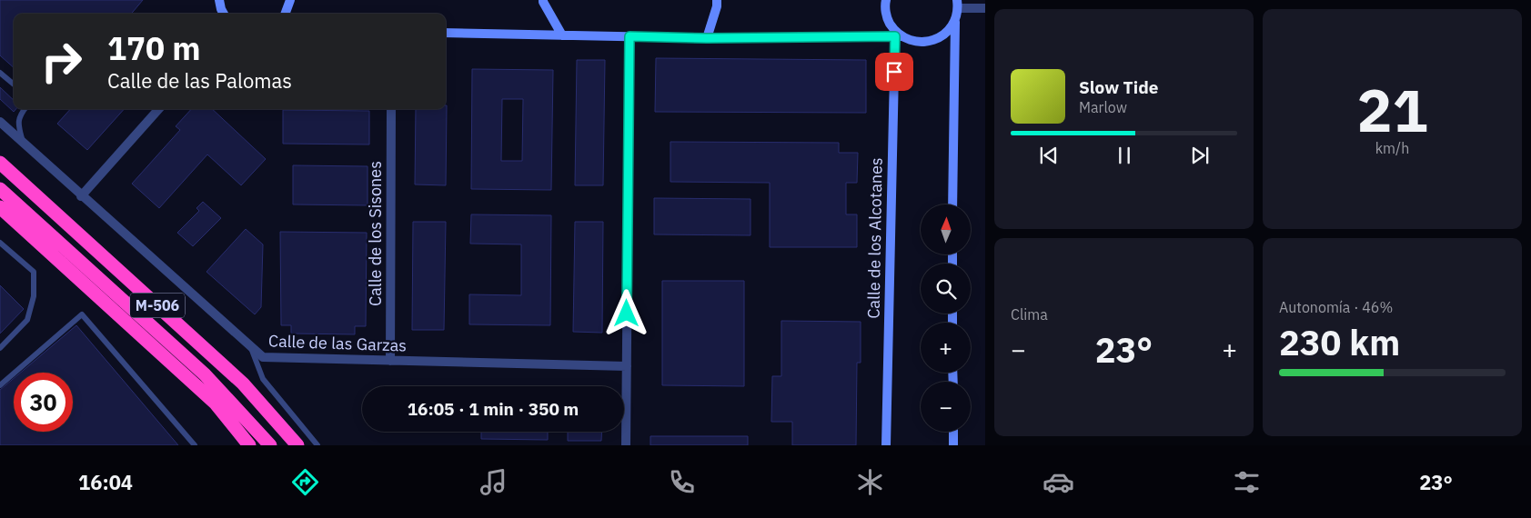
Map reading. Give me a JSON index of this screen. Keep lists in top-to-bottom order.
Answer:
{
  "streets": {
    "highway": ["M-506"],
    "street": ["Calle de los Sisones", "Calle de los Alcotanes", "Calle de las Garzas"]
  },
  "crossings": [
    ["Calle de los Sisones", "Calle de las Garzas"]
  ],
  "north": "top",
  "page": {
    "tile": [
      ["21", "km/h"],
      "Clima",
      ["Autonomía · 46%", "230 km"]
    ],
    "turn": ["170 m", "Calle de las Palomas"],
    "song": ["Slow Tide", "Marlow"],
    "map_buttons": ["+", "−"],
    "heat": ["−", "23°", "+"],
    "limit": "30",
    "trip": "16:05 · 1 min · 350 m",
    "tabs": ["16:04", "23°"]
  }
}
